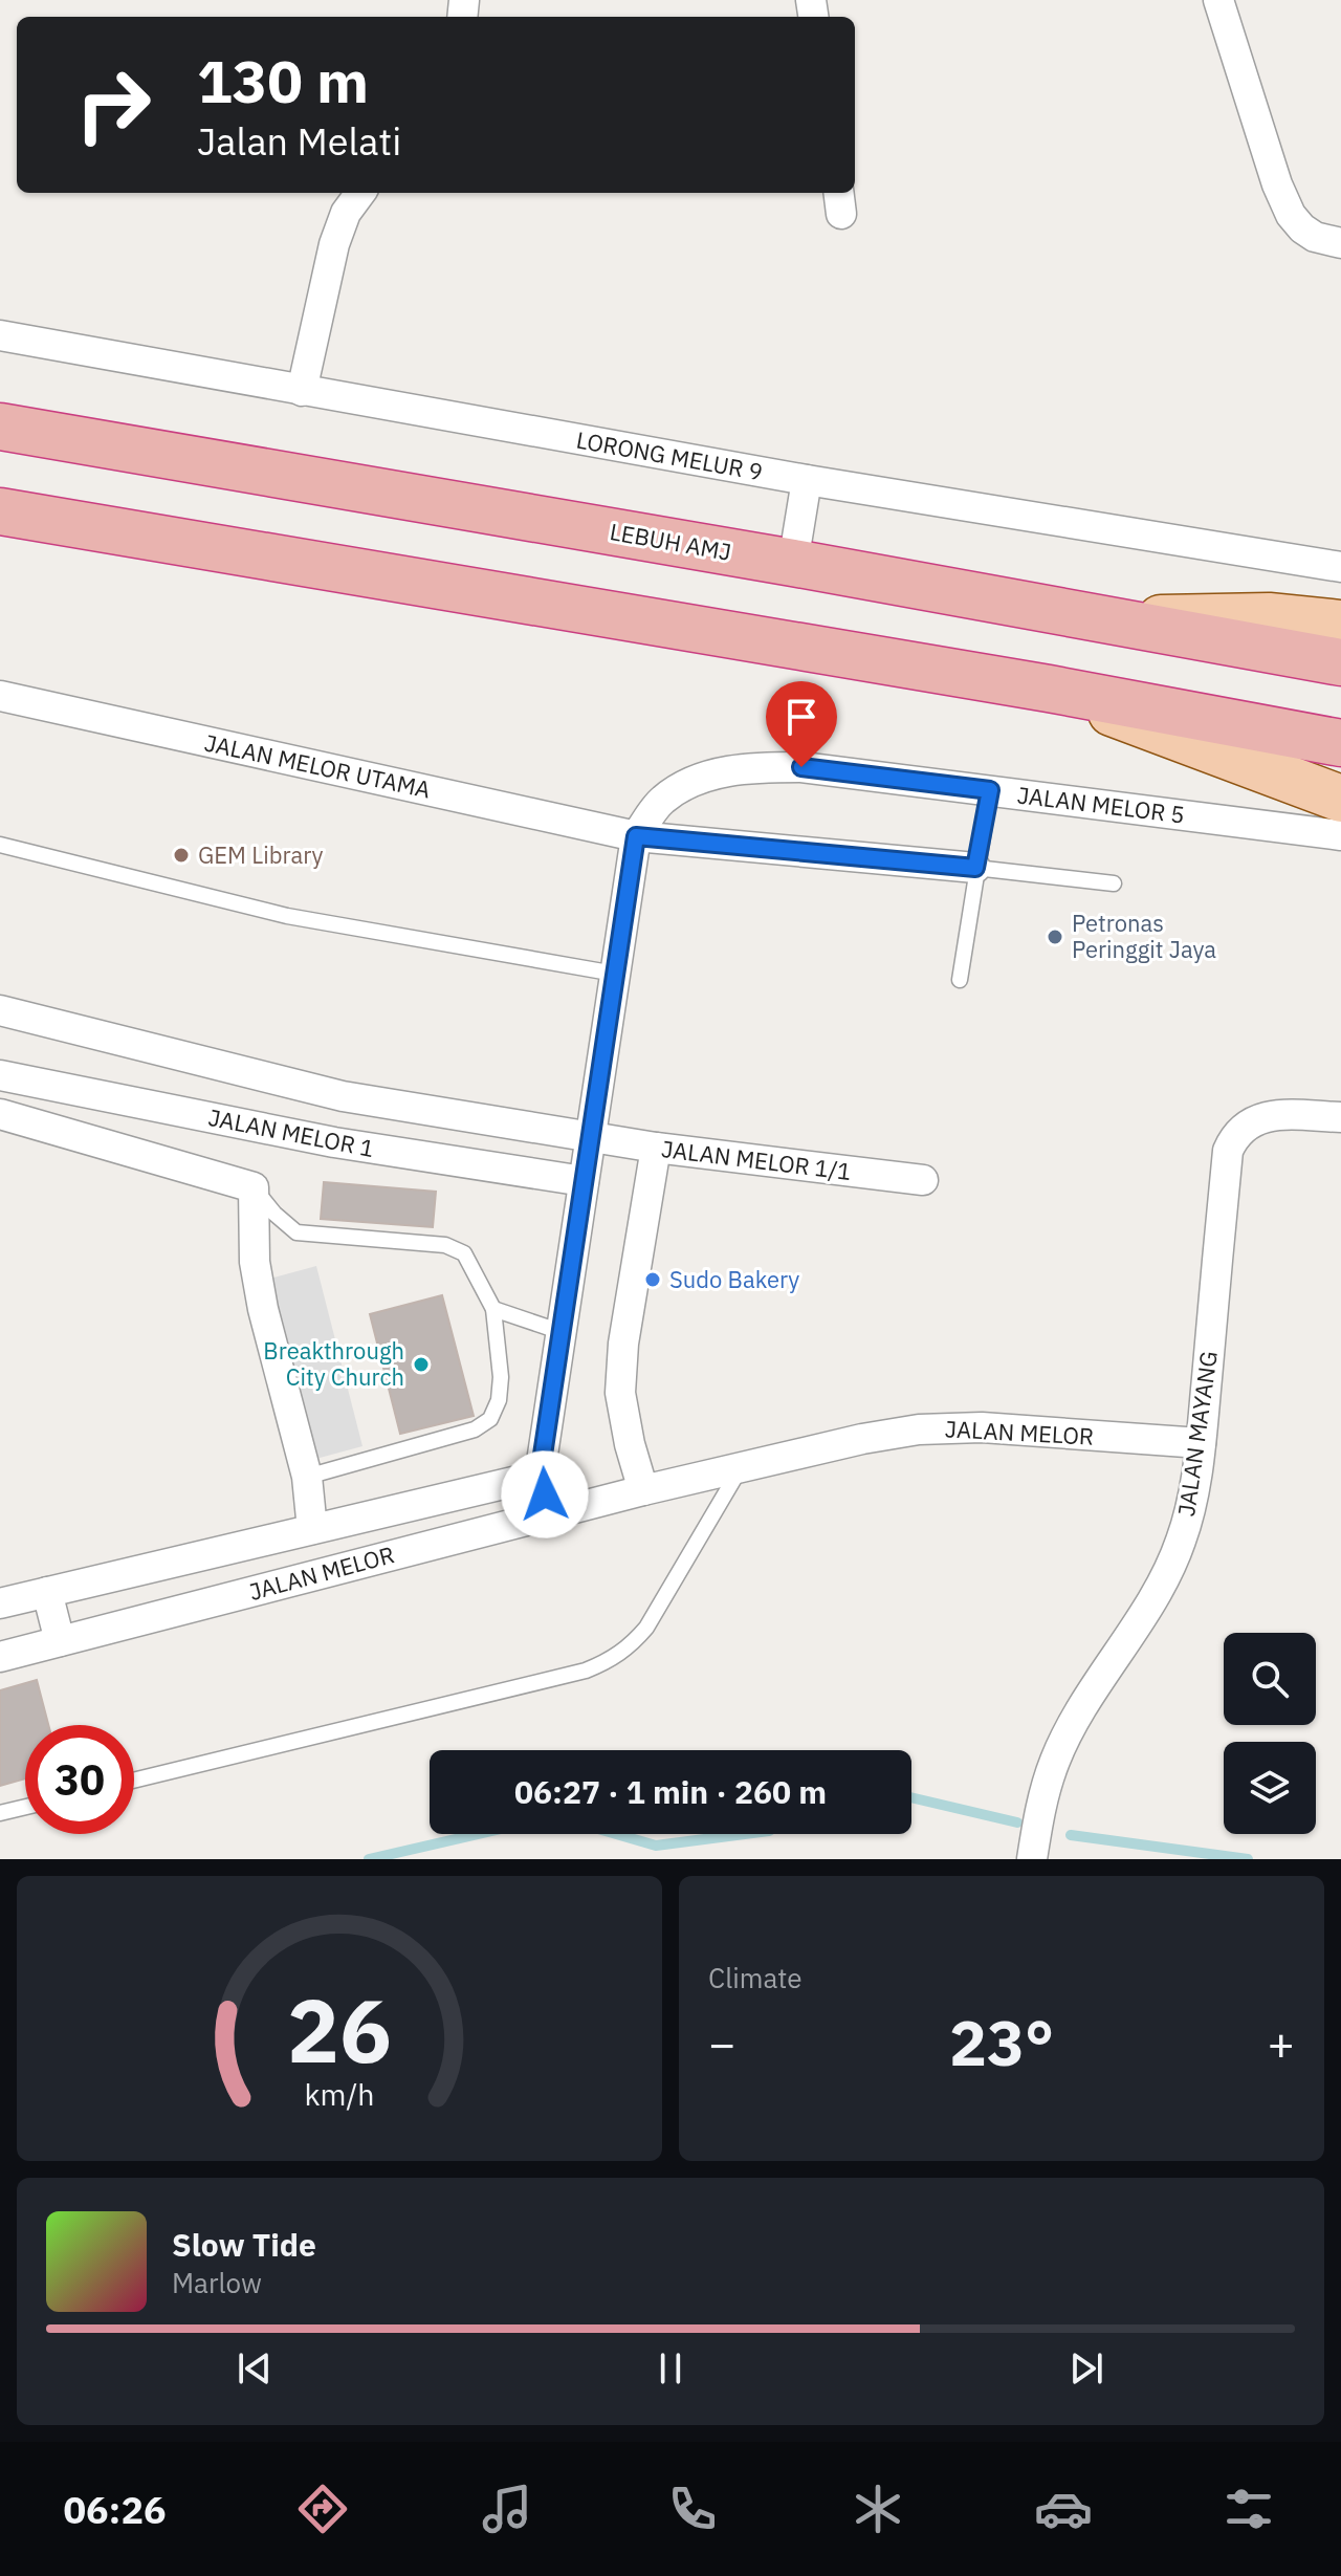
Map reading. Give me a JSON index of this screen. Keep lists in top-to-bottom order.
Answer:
{
  "streets": {
    "highway": ["LEBUH AMJ"],
    "street": [
      "LORONG MELUR 9",
      "JALAN MELOR UTAMA",
      "JALAN MELOR 5",
      "JALAN MELOR 1",
      "JALAN MELOR 1/1",
      "JALAN MELOR",
      "JALAN MAYANG"
    ]
  },
  "crossings": [
    ["JALAN MELOR UTAMA", "JALAN MELOR 5"],
    ["JALAN MELOR", "JALAN MAYANG"]
  ],
  "places": [
    "GEM Library",
    "Petronas Peringgit Jaya",
    "Sudo Bakery",
    "Breakthrough City Church"
  ],
  "page": {
    "turn": ["130 m", "Jalan Melati"],
    "limit": "30",
    "trip": "06:27 · 1 min · 260 m",
    "tile": "Climate",
    "heat": ["−", "23°", "+"],
    "song": ["Slow Tide", "Marlow"],
    "tabs": "06:26",
    "gauge": ["26", "km/h"]
  }
}
